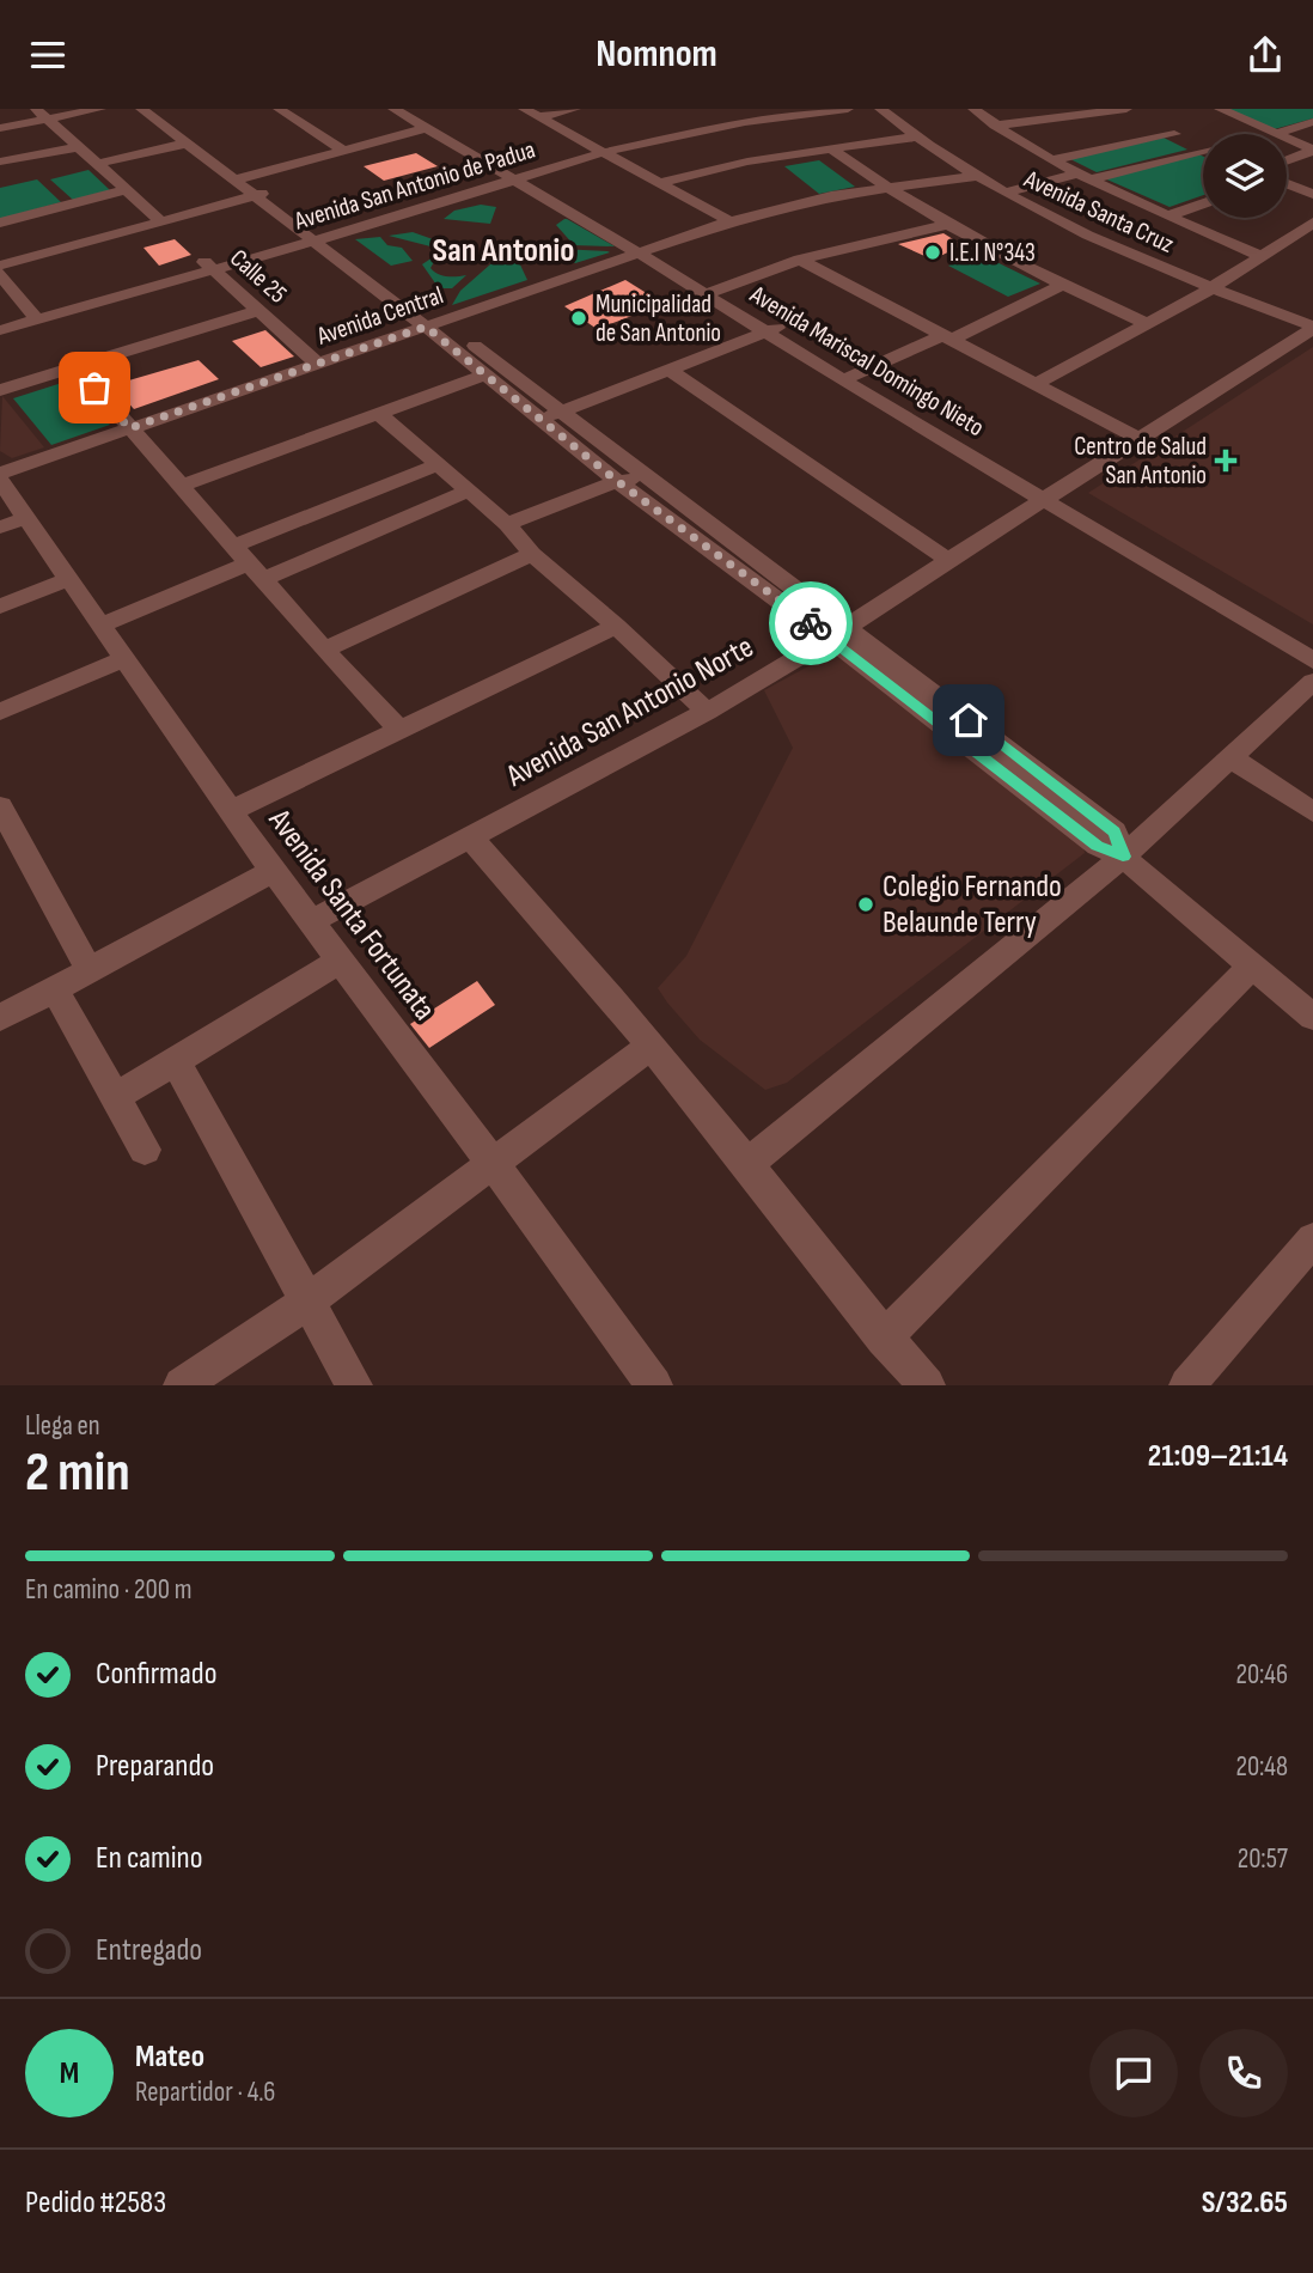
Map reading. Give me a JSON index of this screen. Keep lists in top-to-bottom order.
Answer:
{
  "streets": {
    "street": [
      "Avenida San Antonio de Padua",
      "Avenida Santa Cruz",
      "Calle 25",
      "Avenida Central",
      "Avenida Mariscal Domingo Nieto",
      "Avenida San Antonio Norte",
      "Avenida Santa Fortunata"
    ]
  },
  "crossings": [
    ["Avenida San Antonio de Padua", "Calle 25"],
    ["Avenida San Antonio de Padua", "Avenida Mariscal Domingo Nieto"],
    ["Avenida Santa Cruz", "Avenida Central"],
    ["Avenida Santa Cruz", "Avenida San Antonio Norte"],
    ["Calle 25", "Avenida Central"],
    ["Avenida Central", "Avenida Mariscal Domingo Nieto"],
    ["Avenida Mariscal Domingo Nieto", "Avenida San Antonio Norte"],
    ["Avenida San Antonio Norte", "Avenida Santa Fortunata"]
  ],
  "districts": ["San Antonio"],
  "places": {
    "other": ["I.E.I N°343", "Municipalidad de San Antonio", "Colegio Fernando Belaunde Terry"],
    "health": ["Centro de Salud San Antonio"]
  },
  "page": {
    "header": "Nomnom",
    "heading": ["2 min", "Llega en", "21:09–21:14"],
    "panel": [
      "Mateo",
      "Repartidor · 4.6",
      "Pedido #2583",
      "S/32.65"
    ],
    "bar": "En camino · 200 m",
    "list": [
      ["Confirmado", "20:46"],
      ["Preparando", "20:48"],
      ["En camino", "20:57"],
      "Entregado"
    ],
    "round": "M"
  }
}
